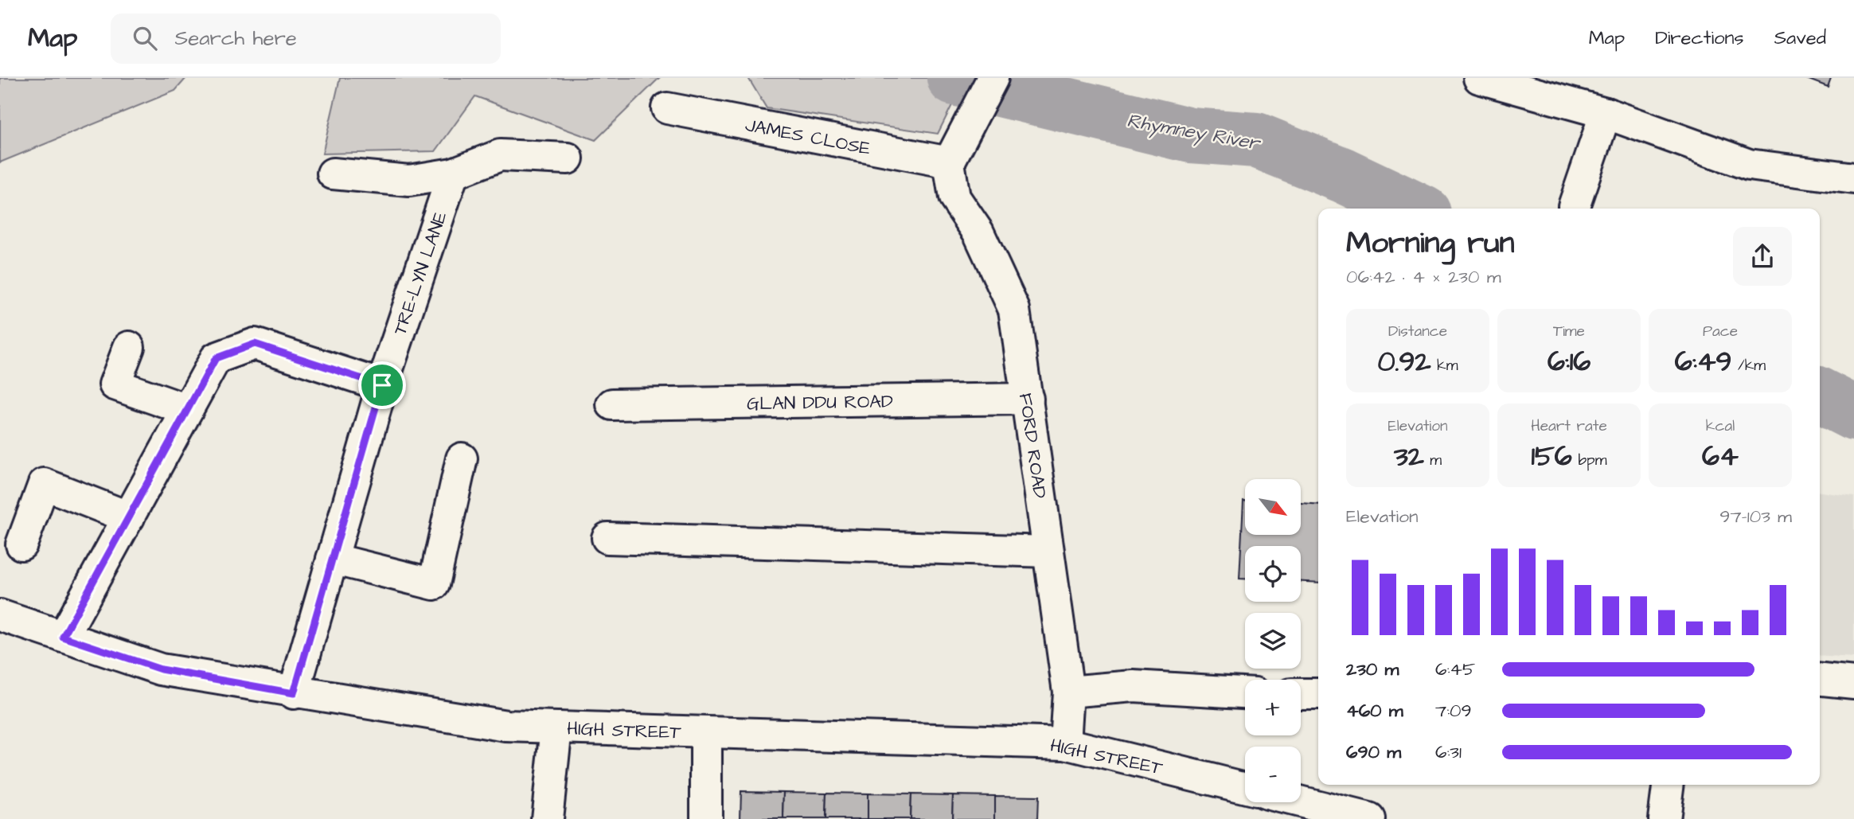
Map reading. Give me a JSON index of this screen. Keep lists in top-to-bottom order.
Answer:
{
  "streets": {
    "street": [
      "JAMES CLOSE",
      "TRE-LYN LANE",
      "GLAN DDU ROAD",
      "FORD ROAD",
      "HIGH STREET"
    ]
  },
  "crossings": [
    ["JAMES CLOSE", "FORD ROAD"],
    ["TRE-LYN LANE", "HIGH STREET"],
    ["GLAN DDU ROAD", "FORD ROAD"],
    ["FORD ROAD", "HIGH STREET"]
  ],
  "water": ["Rhymney River"],
  "north": "bottom right",
  "page": {
    "header": "Map",
    "search": "Search here",
    "nav": ["Map", "Directions", "Saved"],
    "heading": ["Morning run", "06:42 · 4 × 230 m"],
    "stats": [
      ["Distance", "0.92 km"],
      ["Time", "6:16"],
      ["Pace", "6:49 /km"],
      ["Elevation", "32 m"],
      ["Heart rate", "156 bpm"],
      ["kcal", "64"]
    ],
    "map_buttons": ["+", "−"],
    "chart": ["Elevation", "97–103 m"],
    "list": [
      {
        "name": "230 m",
        "note": "6:45"
      },
      {
        "name": "460 m",
        "note": "7:09"
      },
      {
        "name": "690 m",
        "note": "6:31"
      }
    ]
  }
}
